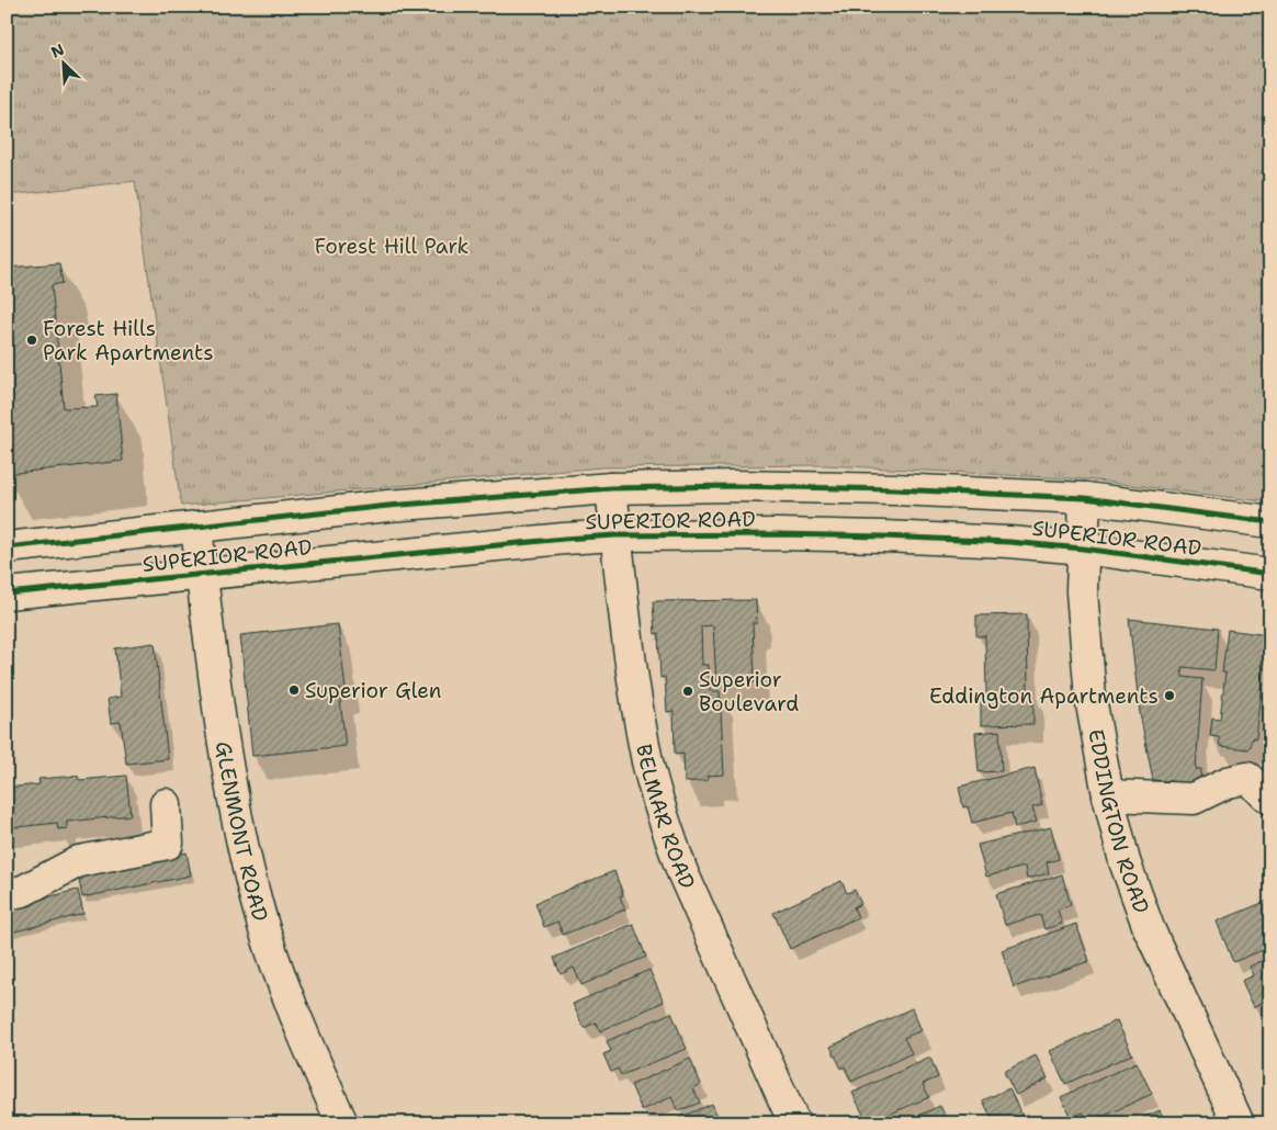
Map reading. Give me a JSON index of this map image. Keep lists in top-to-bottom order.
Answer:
{
  "streets": {
    "main road": [
      "SUPERIOR ROAD",
      "BELMAR ROAD",
      "EDDINGTON ROAD",
      "GLENMONT ROAD"
    ]
  },
  "crossings": [
    ["SUPERIOR ROAD", "BELMAR ROAD"],
    ["SUPERIOR ROAD", "EDDINGTON ROAD"],
    ["SUPERIOR ROAD", "GLENMONT ROAD"]
  ],
  "parks": ["Forest Hill Park"],
  "places": [
    "Forest Hills Park Apartments",
    "Superior Glen",
    "Superior Boulevard",
    "Eddington Apartments"
  ],
  "north": "top left"
}
